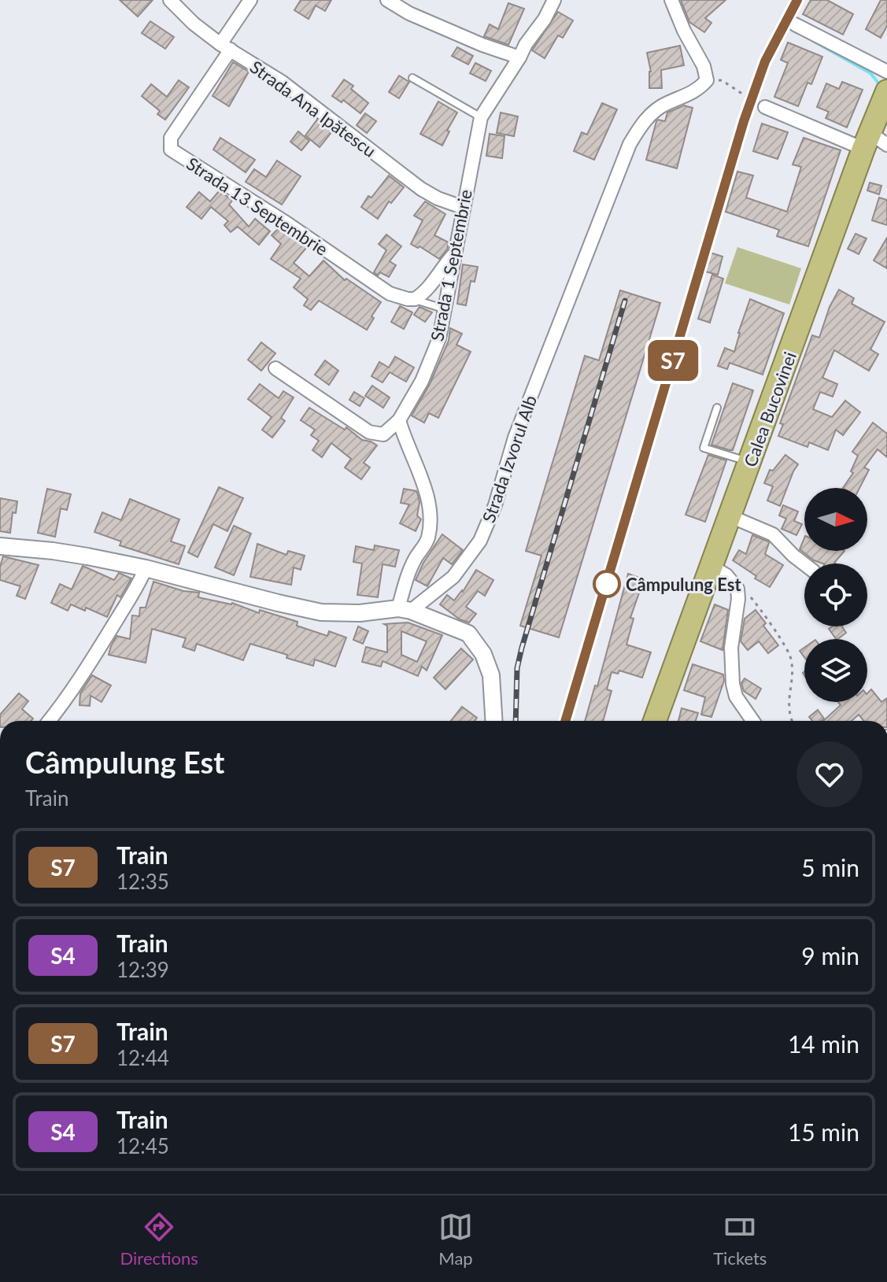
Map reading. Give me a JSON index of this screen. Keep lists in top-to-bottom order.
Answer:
{
  "streets": {
    "highway": ["Calea Bucovinei"],
    "street": [
      "Strada Ana Ipătescu",
      "Strada 13 Septembrie",
      "Strada 1 Septembrie",
      "Strada Izvorul Alb"
    ]
  },
  "crossings": [
    ["Strada Ana Ipătescu", "Strada 13 Septembrie"],
    ["Strada Ana Ipătescu", "Strada 1 Septembrie"],
    ["Strada 13 Septembrie", "Strada 1 Septembrie"]
  ],
  "places": ["Câmpulung Est"],
  "north": "right",
  "page": {
    "on_map": "S7",
    "heading": ["Câmpulung Est", "Train"],
    "list": [
      {
        "mark": "S7",
        "name": "Train",
        "note": "12:35",
        "value": "5 min"
      },
      {
        "mark": "S4",
        "name": "Train",
        "note": "12:39",
        "value": "9 min"
      },
      {
        "mark": "S7",
        "name": "Train",
        "note": "12:44",
        "value": "14 min"
      },
      {
        "mark": "S4",
        "name": "Train",
        "note": "12:45",
        "value": "15 min"
      }
    ],
    "tabs": ["Directions", "Map", "Tickets"]
  }
}
